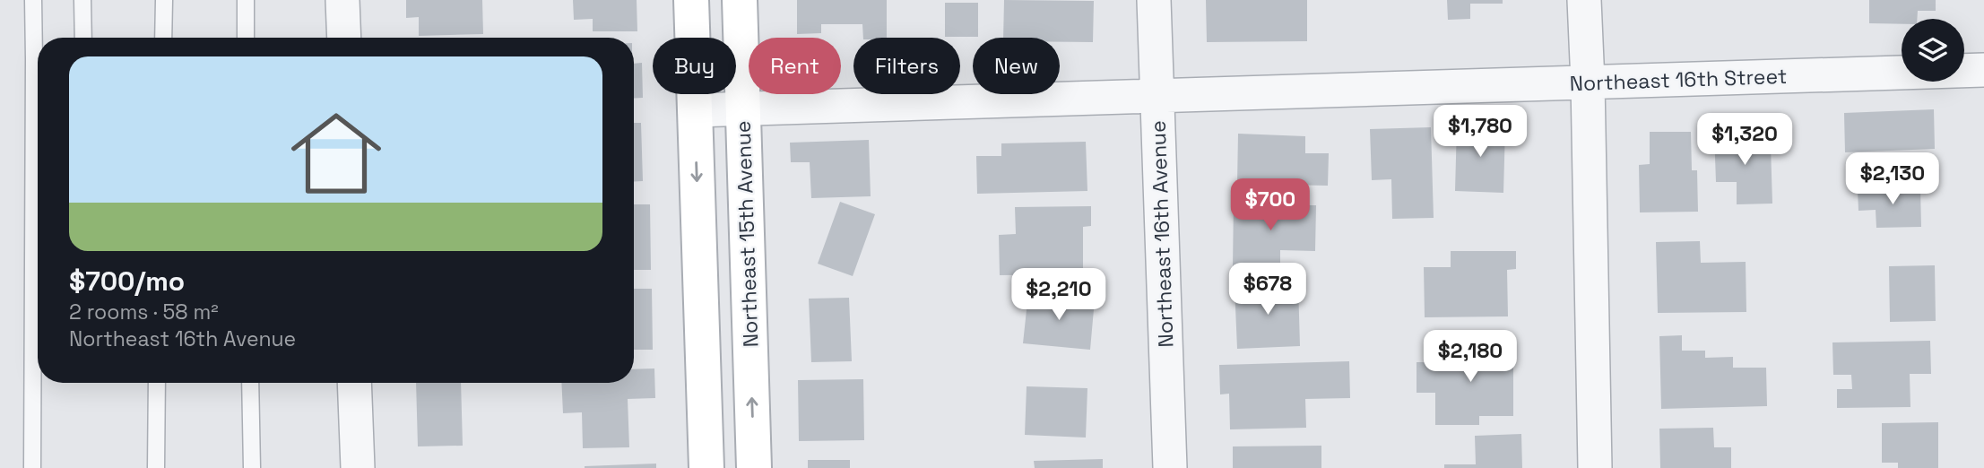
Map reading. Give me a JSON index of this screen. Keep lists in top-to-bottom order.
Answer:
{
  "streets": {
    "street": ["Northeast 16th Street", "Northeast 15th Avenue", "Northeast 16th Avenue"]
  },
  "crossings": [
    ["Northeast 16th Street", "Northeast 15th Avenue"],
    ["Northeast 16th Street", "Northeast 16th Avenue"]
  ],
  "page": {
    "chip": [
      "Buy",
      "Rent",
      "Filters",
      "New"
    ],
    "list": [
      {
        "name": "$700/mo",
        "note": "2 rooms · 58 m² · Northeast 16th Avenue"
      }
    ],
    "price": [
      "$1,780",
      "$1,320",
      "$2,130",
      "$700",
      "$678",
      "$2,210",
      "$2,180"
    ]
  }
}
